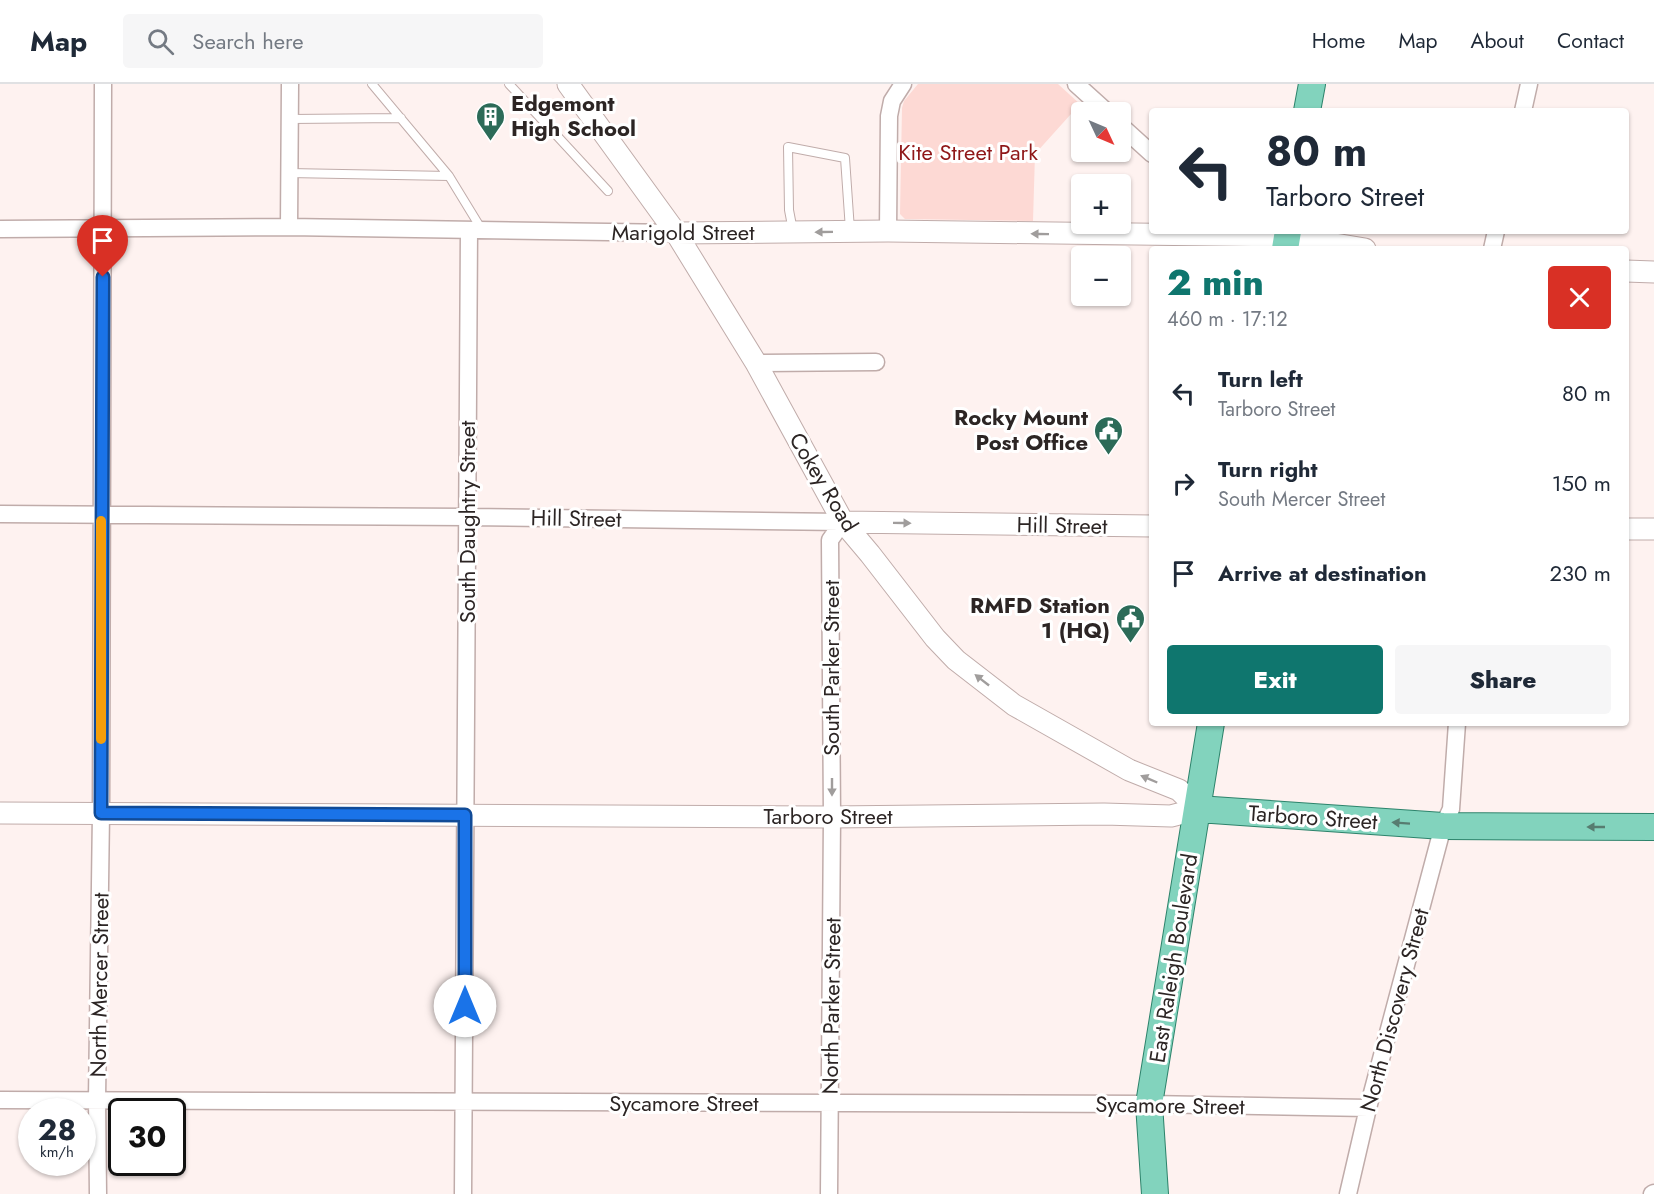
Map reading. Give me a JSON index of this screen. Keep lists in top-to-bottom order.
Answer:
{
  "streets": {
    "main road": ["Tarboro Street", "East Raleigh Boulevard"],
    "street": [
      "Marigold Street",
      "Cokey Road",
      "Hill Street",
      "South Daughtry Street",
      "South Parker Street",
      "North Mercer Street",
      "North Parker Street",
      "North Discovery Street",
      "Sycamore Street"
    ]
  },
  "crossings": [
    ["Marigold Street", "Cokey Road"],
    ["Marigold Street", "South Daughtry Street"],
    ["Marigold Street", "North Mercer Street"],
    ["Cokey Road", "Hill Street"],
    ["Cokey Road", "South Parker Street"],
    ["Cokey Road", "Tarboro Street"],
    ["Cokey Road", "East Raleigh Boulevard"],
    ["Hill Street", "South Daughtry Street"],
    ["Hill Street", "South Parker Street"],
    ["Hill Street", "North Mercer Street"],
    ["South Daughtry Street", "Tarboro Street"],
    ["South Daughtry Street", "Sycamore Street"],
    ["South Parker Street", "Tarboro Street"],
    ["South Parker Street", "North Parker Street"],
    ["Tarboro Street", "East Raleigh Boulevard"],
    ["Tarboro Street", "North Mercer Street"],
    ["Tarboro Street", "North Parker Street"],
    ["Tarboro Street", "North Discovery Street"],
    ["East Raleigh Boulevard", "Sycamore Street"],
    ["North Mercer Street", "Sycamore Street"],
    ["North Parker Street", "Sycamore Street"],
    ["North Discovery Street", "Sycamore Street"]
  ],
  "one_way": ["Cokey Road", "South Parker Street"],
  "parks": ["Kite Street Park"],
  "places": {
    "building": ["Edgemont High School"],
    "public building": ["Rocky Mount Post Office", "RMFD Station 1 (HQ)"]
  },
  "north": "bottom right",
  "page": {
    "header": "Map",
    "search": "Search here",
    "nav": [
      "Home",
      "Map",
      "About",
      "Contact"
    ],
    "map_buttons": ["+", "−"],
    "turn": ["80 m", "Tarboro Street"],
    "heading": ["2 min", "460 m · 17:12"],
    "list": [
      {
        "name": "Turn left",
        "note": "Tarboro Street",
        "value": "80 m"
      },
      {
        "name": "Turn right",
        "note": "South Mercer Street",
        "value": "150 m"
      },
      {
        "name": "Arrive at destination",
        "value": "230 m"
      }
    ],
    "buttons": ["Exit", "Share"],
    "speed": "28 km/h",
    "limit": "30"
  }
}
